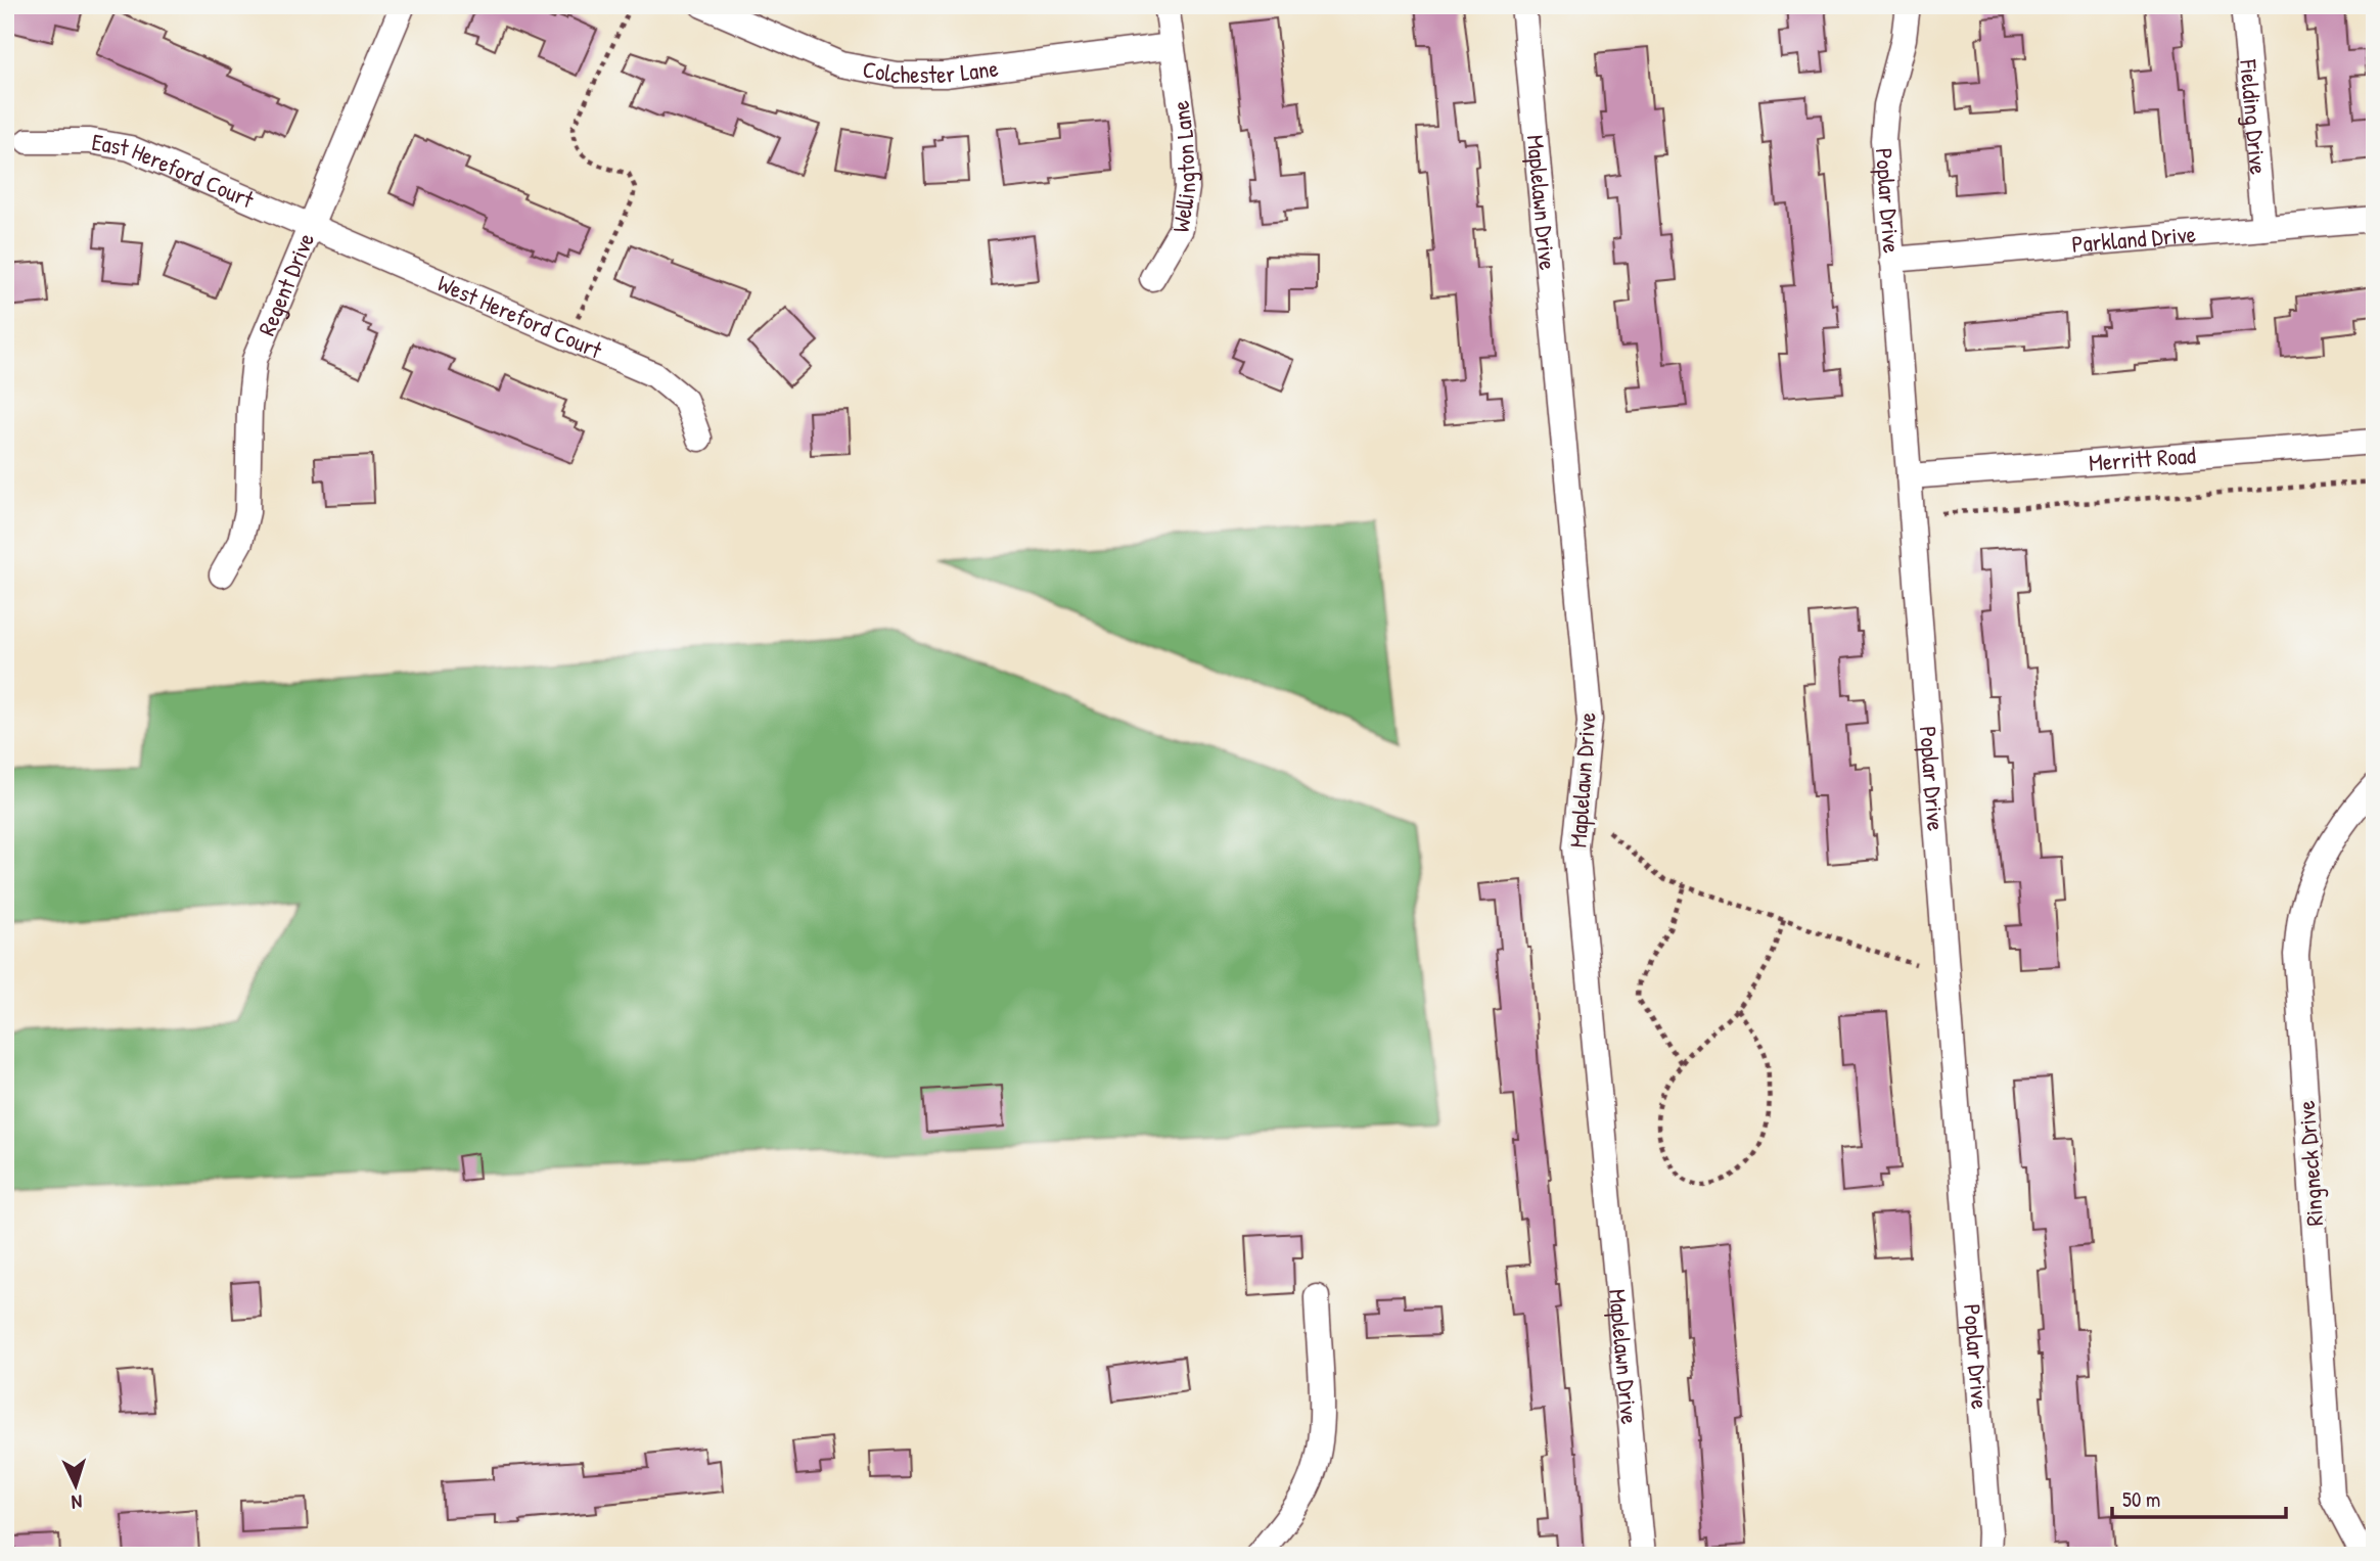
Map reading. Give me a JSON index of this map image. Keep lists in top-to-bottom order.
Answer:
{
  "streets": {
    "street": [
      "Colchester Lane",
      "Fielding Drive",
      "Wellington Lane",
      "East Hereford Court",
      "Poplar Drive",
      "Maplelawn Drive",
      "Parkland Drive",
      "Regent Drive",
      "West Hereford Court",
      "Merritt Road",
      "Ringneck Drive"
    ]
  },
  "crossings": [
    ["Colchester Lane", "Wellington Lane"],
    ["Fielding Drive", "Parkland Drive"],
    ["East Hereford Court", "Regent Drive"],
    ["East Hereford Court", "West Hereford Court"],
    ["Poplar Drive", "Parkland Drive"],
    ["Poplar Drive", "Merritt Road"],
    ["Regent Drive", "West Hereford Court"]
  ],
  "scale_bar": "50 m",
  "north": "bottom"
}
